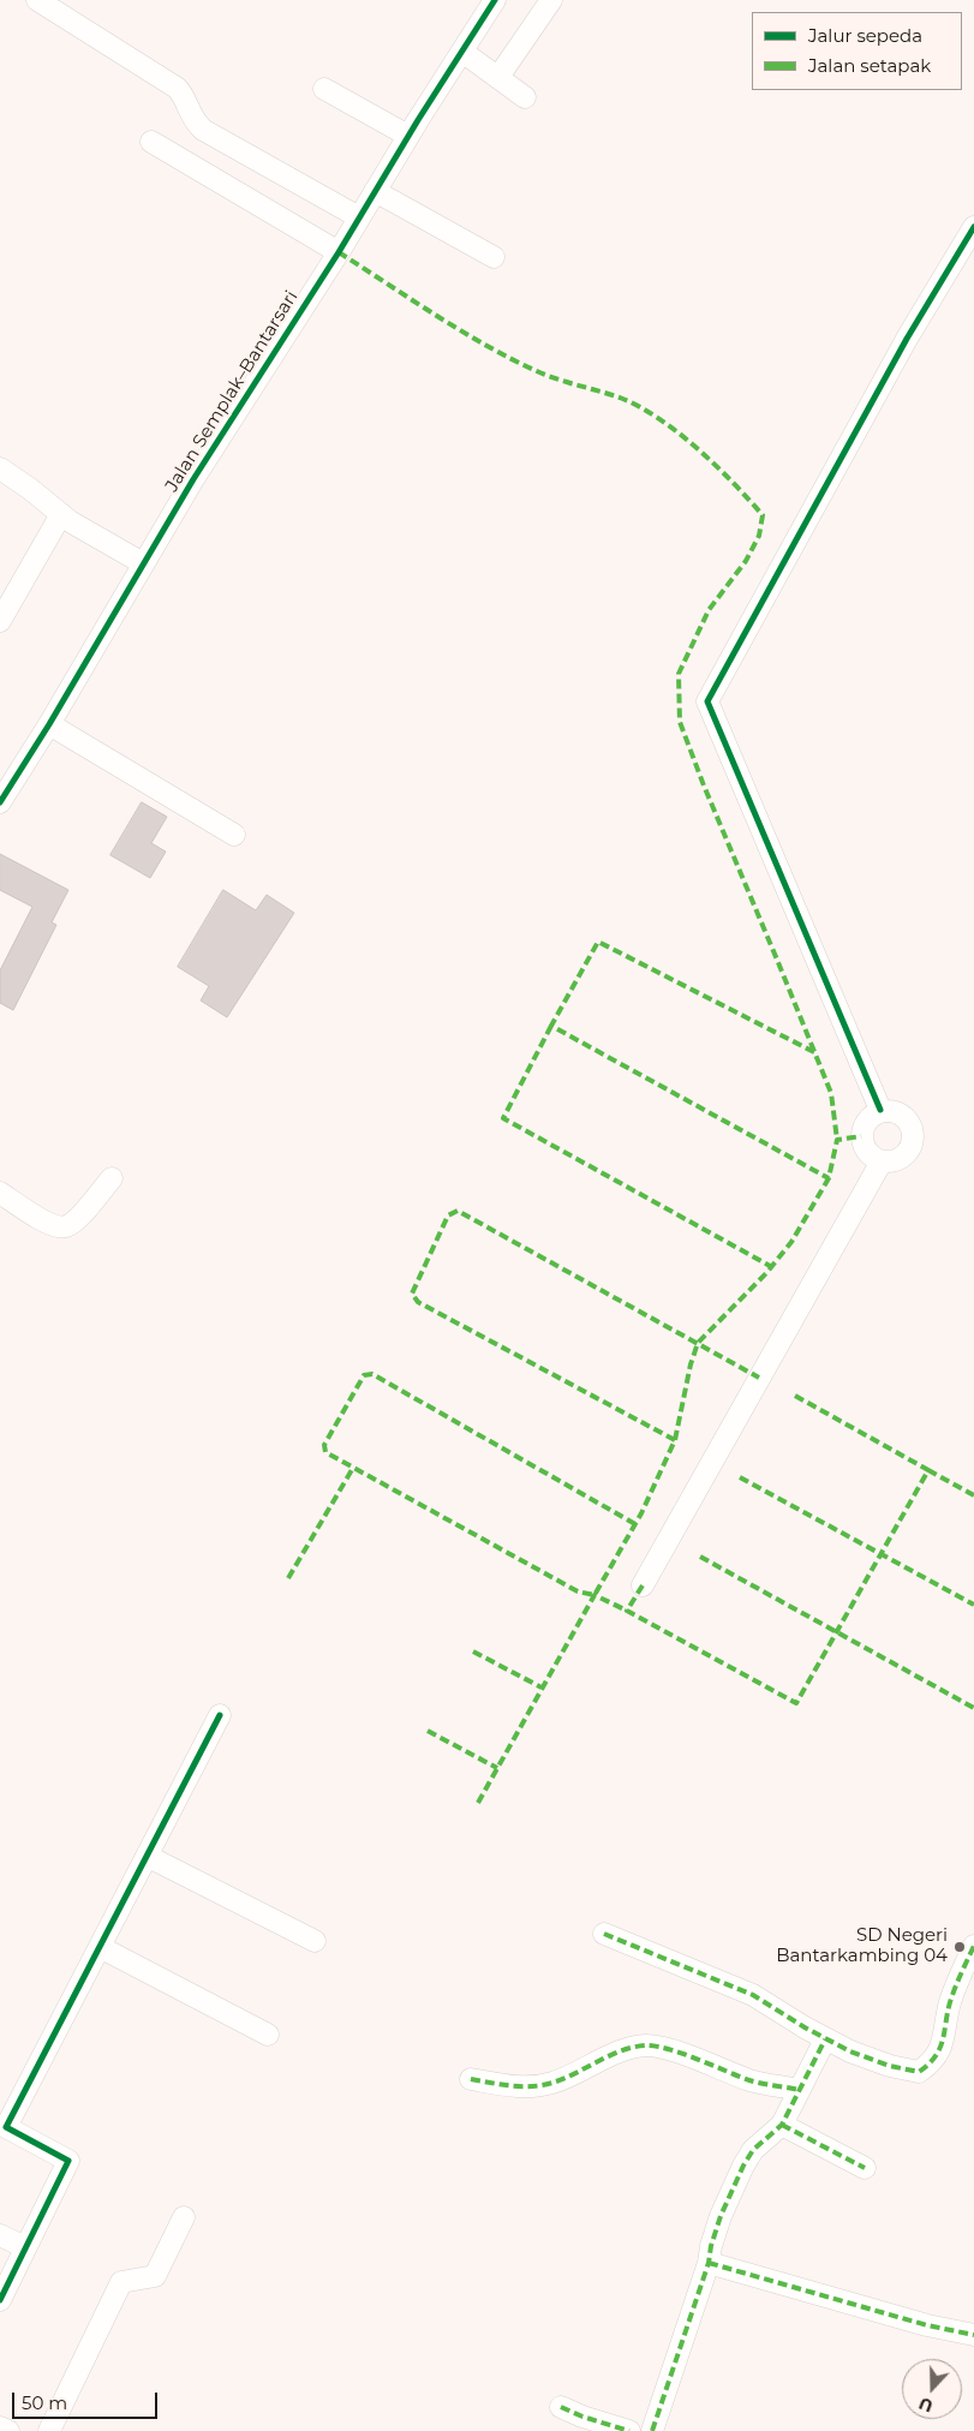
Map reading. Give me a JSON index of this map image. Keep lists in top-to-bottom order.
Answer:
{
  "streets": {
    "street": ["Jalan Semplak–Bantarsari"]
  },
  "places": ["SD Negeri Bantarkambing 04"],
  "legend": ["Jalur sepeda", "Jalan setapak"],
  "scale_bar": "50 m",
  "north": "bottom"
}
